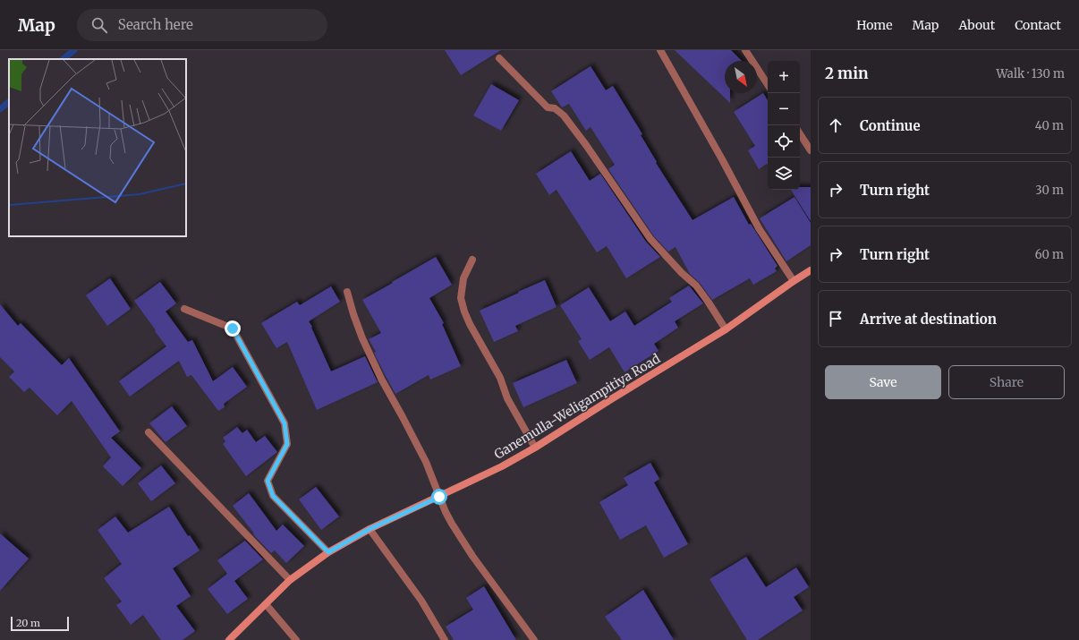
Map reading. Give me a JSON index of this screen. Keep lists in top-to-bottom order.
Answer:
{
  "streets": {
    "street": ["Ganemulla-Weligampitiya Road"]
  },
  "scale_bar": "20 m",
  "north": "bottom right",
  "page": {
    "header": "Map",
    "search": "Search here",
    "nav": [
      "Home",
      "Map",
      "About",
      "Contact"
    ],
    "heading": ["2 min", "Walk · 130 m"],
    "map_buttons": ["+", "−"],
    "list": [
      ["Continue", "40 m"],
      ["Turn right", "30 m"],
      ["Turn right", "60 m"],
      "Arrive at destination"
    ],
    "buttons": ["Save", "Share"],
    "scale": "20 m"
  }
}
